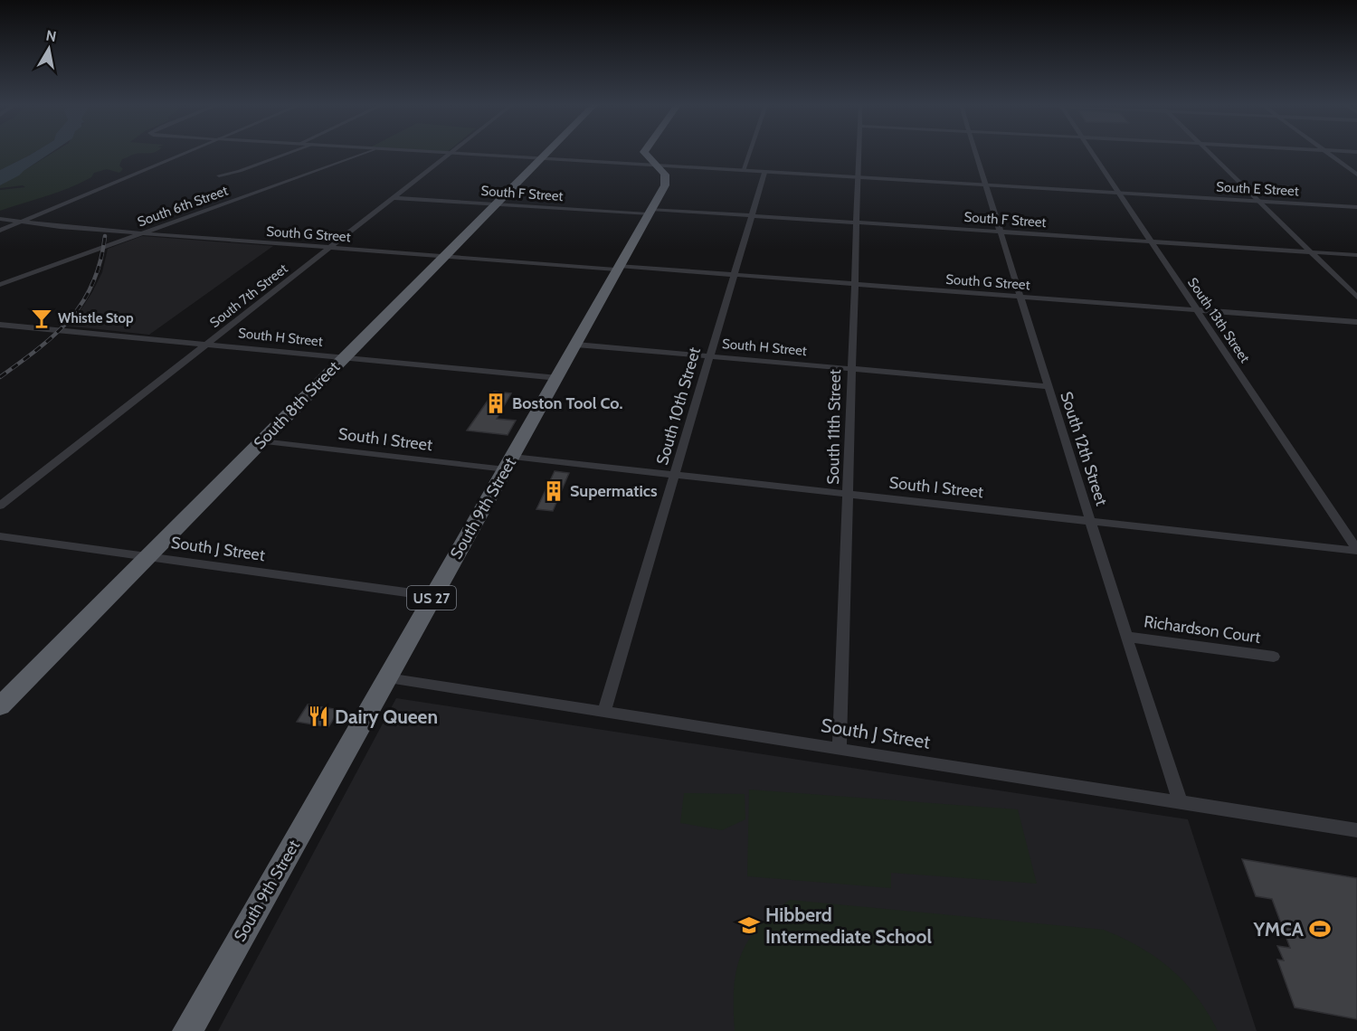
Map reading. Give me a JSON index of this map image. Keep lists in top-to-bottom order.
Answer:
{
  "streets": {
    "highway": ["South 8th Street", "South 9th Street", "US 27"],
    "street": [
      "South E Street",
      "South F Street",
      "South 6th Street",
      "South G Street",
      "South 7th Street",
      "South 13th Street",
      "South H Street",
      "South 10th Street",
      "South 11th Street",
      "South I Street",
      "South 12th Street",
      "South J Street",
      "Richardson Court"
    ]
  },
  "crossings": [
    ["South E Street", "South 7th Street"],
    ["South E Street", "South 13th Street"],
    ["South E Street", "South 8th Street"],
    ["South E Street", "South 10th Street"],
    ["South E Street", "South 11th Street"],
    ["South E Street", "South 12th Street"],
    ["South E Street", "South 9th Street"],
    ["South F Street", "South 7th Street"],
    ["South F Street", "South 13th Street"],
    ["South F Street", "South 8th Street"],
    ["South F Street", "South 10th Street"],
    ["South F Street", "South 11th Street"],
    ["South F Street", "South 12th Street"],
    ["South F Street", "South 9th Street"],
    ["South 6th Street", "South G Street"],
    ["South G Street", "South 7th Street"],
    ["South G Street", "South 13th Street"],
    ["South G Street", "South 8th Street"],
    ["South G Street", "South 10th Street"],
    ["South G Street", "South 11th Street"],
    ["South G Street", "South 12th Street"],
    ["South G Street", "South 9th Street"],
    ["South 7th Street", "South H Street"],
    ["South 13th Street", "South I Street"],
    ["South H Street", "South 8th Street"],
    ["South H Street", "South 10th Street"],
    ["South H Street", "South 11th Street"],
    ["South H Street", "South 12th Street"],
    ["South H Street", "South 9th Street"],
    ["South 8th Street", "South I Street"],
    ["South 8th Street", "South J Street"],
    ["South 10th Street", "South I Street"],
    ["South 10th Street", "South J Street"],
    ["South 11th Street", "South I Street"],
    ["South 11th Street", "South J Street"],
    ["South I Street", "South 12th Street"],
    ["South I Street", "South 9th Street"],
    ["South 12th Street", "South J Street"],
    ["South 12th Street", "Richardson Court"],
    ["South 9th Street", "South J Street"]
  ],
  "places": {
    "bar": ["Whistle Stop"],
    "building": ["Boston Tool Co.", "Supermatics"],
    "restaurant": ["Dairy Queen"],
    "school or university": ["Hibberd Intermediate School"],
    "sports": ["YMCA"]
  },
  "north": "top"
}
